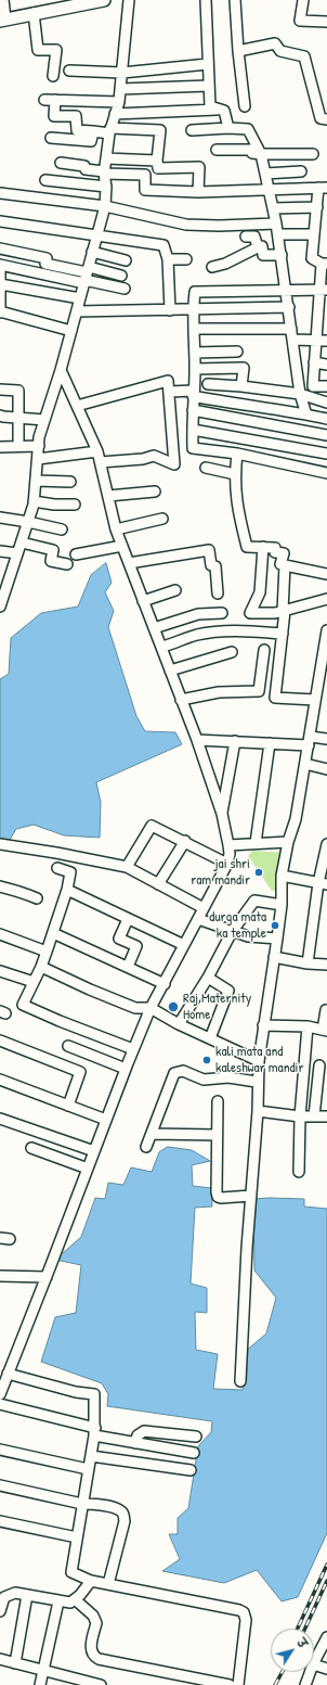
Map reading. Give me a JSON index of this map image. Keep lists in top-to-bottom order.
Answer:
{
  "places": [
    "jai shri ram mandir",
    "durga mata ka temple",
    "Raj Maternity Home",
    "kali mata and kaleshwar mandir"
  ],
  "north": "top right"
}
